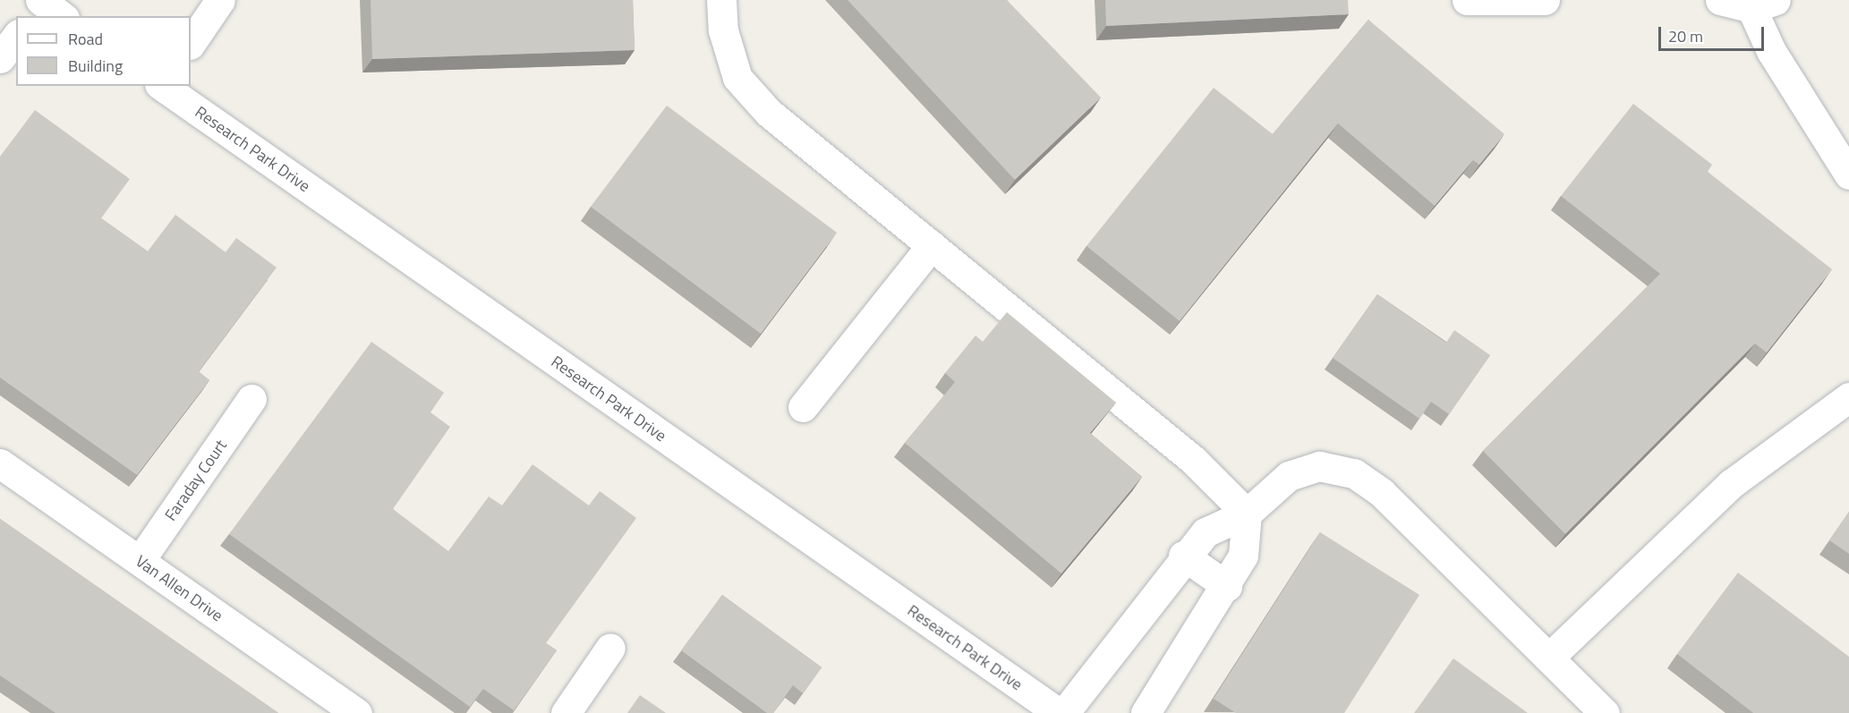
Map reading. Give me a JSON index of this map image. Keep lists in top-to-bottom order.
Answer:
{
  "streets": {
    "street": ["Research Park Drive", "Faraday Court", "Van Allen Drive"]
  },
  "crossings": [
    ["Faraday Court", "Van Allen Drive"]
  ],
  "legend": ["Road", "Building"],
  "scale_bar": "20 m"
}
